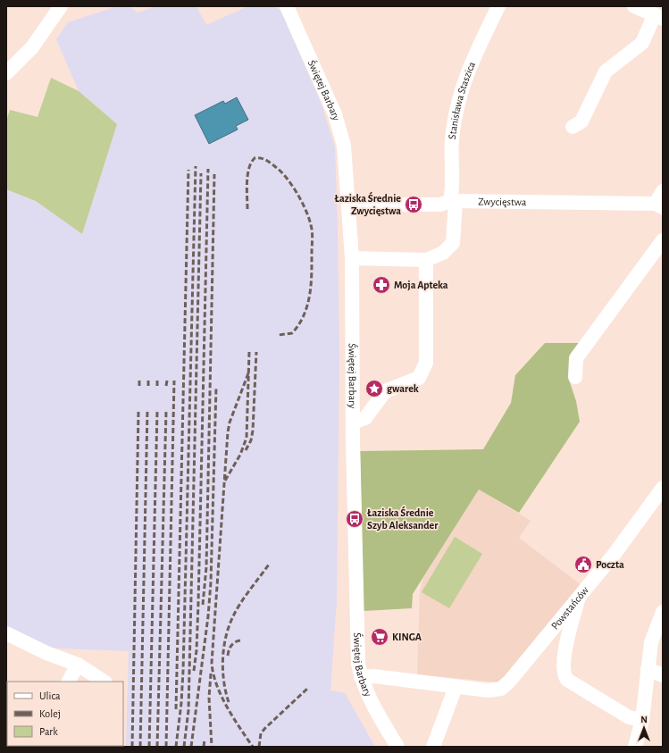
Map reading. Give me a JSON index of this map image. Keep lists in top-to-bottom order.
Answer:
{
  "streets": {
    "street": [
      "Świętej Barbary",
      "Stanisława Staszica",
      "Zwycięstwa",
      "Powstańców"
    ]
  },
  "crossings": [
    ["Świętej Barbary", "Zwycięstwa"],
    ["Świętej Barbary", "Powstańców"],
    ["Stanisława Staszica", "Zwycięstwa"]
  ],
  "places": {
    "bus stop": ["Łaziska Średnie Zwycięstwa", "Łaziska Średnie Szyb Aleksander"],
    "pharmacy": ["Moja Apteka"],
    "place": ["gwarek"],
    "public building": ["Poczta"],
    "supermarket": ["KINGA"]
  },
  "legend": ["Ulica", "Kolej", "Park"],
  "north": "top"
}
